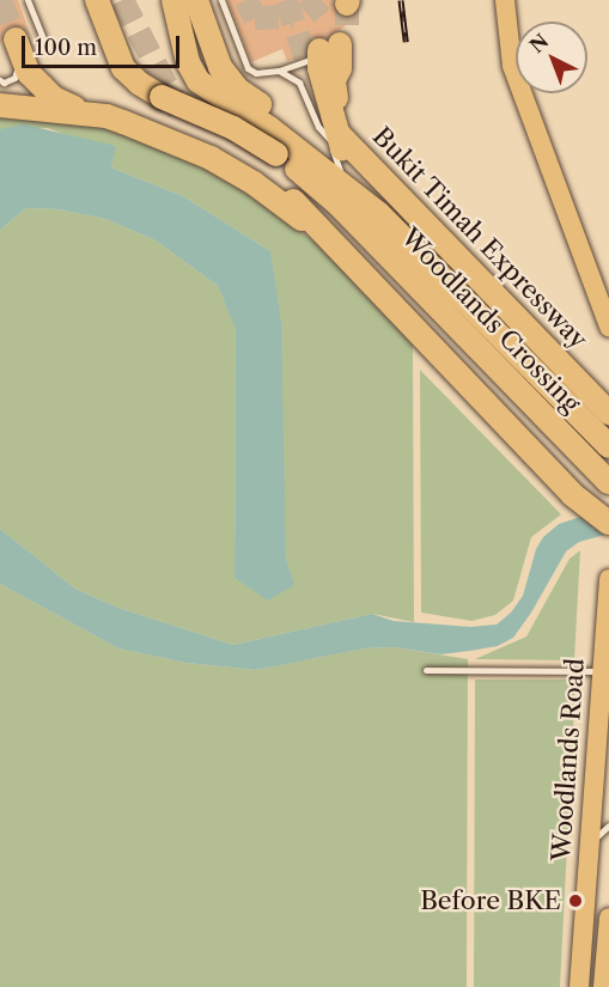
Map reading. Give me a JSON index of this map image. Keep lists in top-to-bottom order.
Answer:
{
  "streets": {
    "highway": ["Bukit Timah Expressway", "Woodlands Crossing"],
    "main road": ["Woodlands Road"]
  },
  "crossings": [
    ["Bukit Timah Expressway", "Woodlands Crossing"]
  ],
  "places": ["Before BKE"],
  "scale_bar": "100 m",
  "north": "top left"
}
